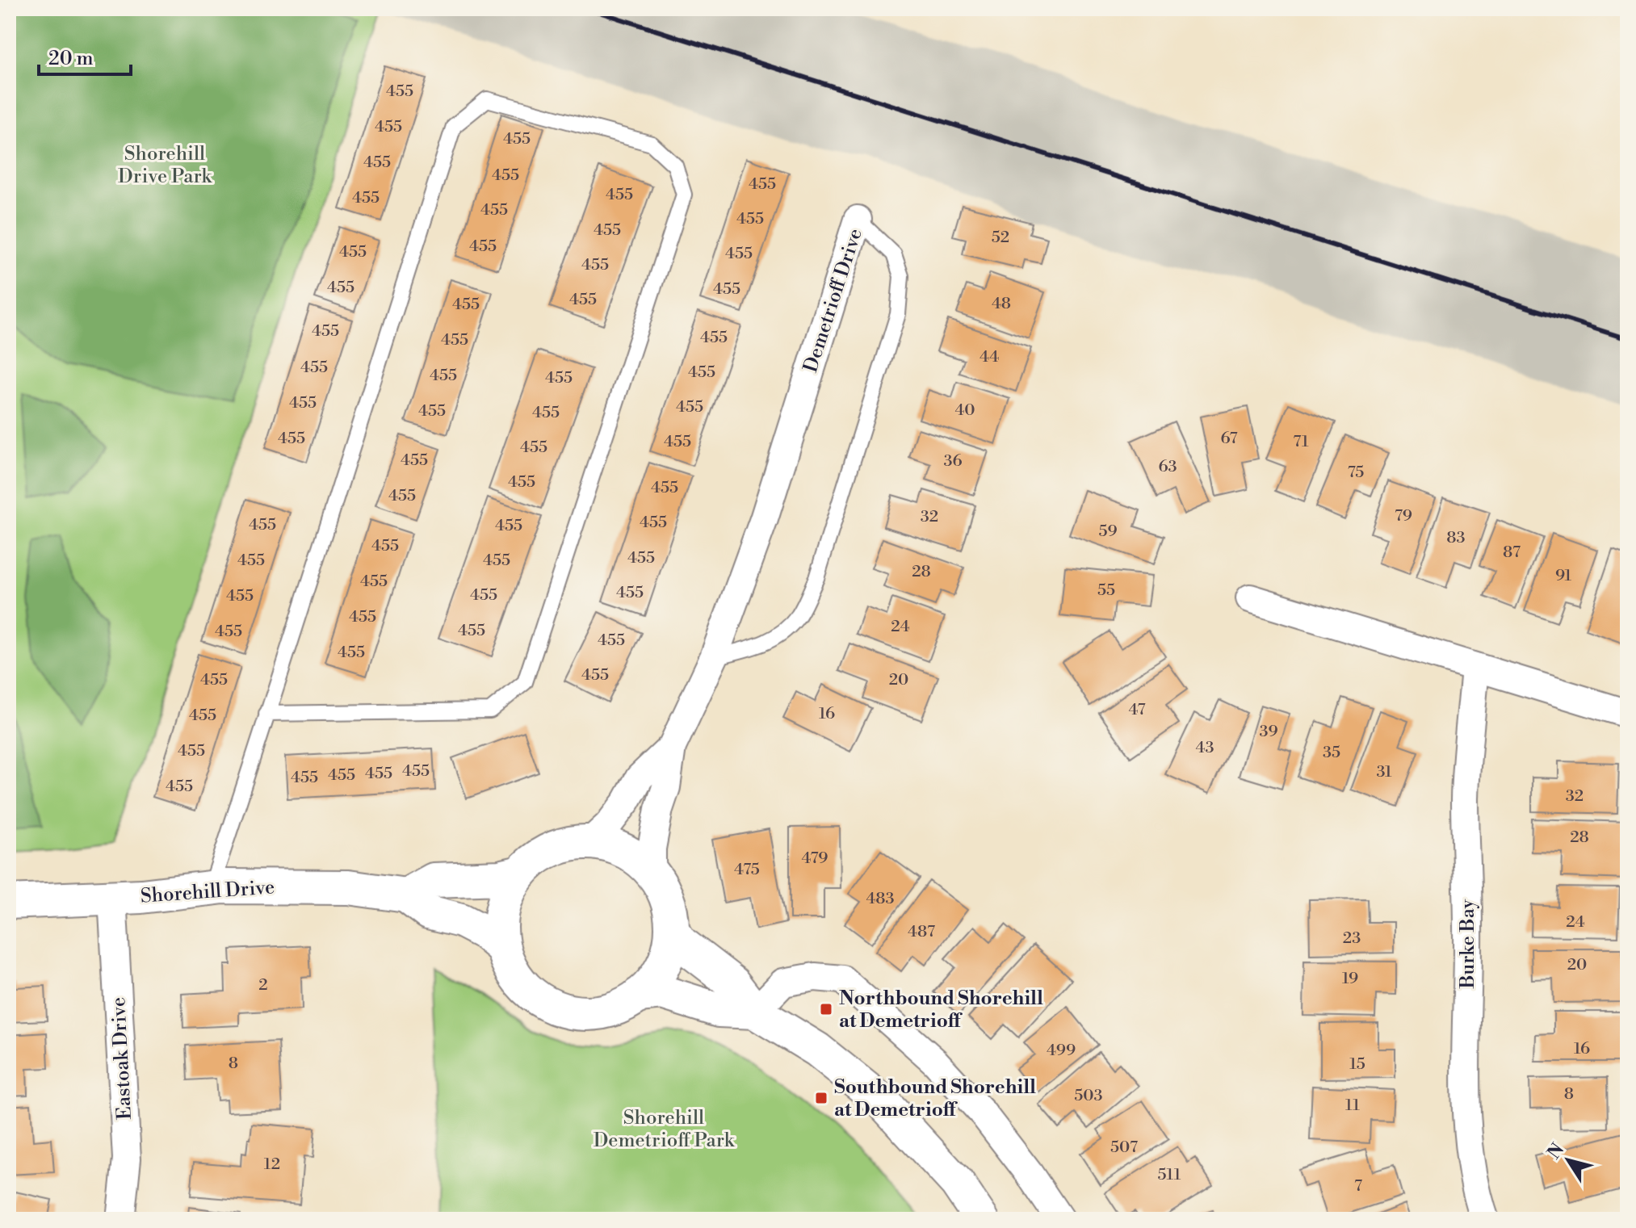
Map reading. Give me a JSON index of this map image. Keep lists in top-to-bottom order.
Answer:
{
  "streets": {
    "street": [
      "Demetrioff Drive",
      "Shorehill Drive",
      "Burke Bay",
      "Eastoak Drive"
    ]
  },
  "crossings": [
    ["Demetrioff Drive", "Shorehill Drive"],
    ["Shorehill Drive", "Eastoak Drive"]
  ],
  "parks": ["Shorehill Drive Park", "Shorehill Demetrioff Park"],
  "places": {
    "transit": ["Northbound Shorehill at Demetrioff", "Southbound Shorehill at Demetrioff"]
  },
  "house_numbers": [
    "455",
    "455",
    "455",
    "455",
    "455",
    "455",
    "455",
    "455",
    "455",
    "455",
    "455",
    "52",
    "455",
    "455",
    "455",
    "455",
    "455",
    "455",
    "455",
    "48",
    "455",
    "455",
    "455",
    "455",
    "44",
    "455",
    "455",
    "455",
    "455",
    "455",
    "455",
    "40",
    "455",
    "455",
    "455",
    "67",
    "455",
    "71",
    "455",
    "455",
    "36",
    "63",
    "75",
    "455",
    "455",
    "455",
    "79",
    "32",
    "455",
    "455",
    "455",
    "59",
    "83",
    "455",
    "87",
    "455",
    "455",
    "455",
    "28",
    "91",
    "455",
    "55",
    "455",
    "455",
    "455",
    "455",
    "24",
    "455",
    "455",
    "455",
    "455",
    "455",
    "455",
    "20",
    "47",
    "16",
    "455",
    "39",
    "43",
    "455",
    "35",
    "455",
    "31",
    "455",
    "455",
    "455",
    "455",
    "32",
    "28",
    "479",
    "475",
    "483",
    "24",
    "487",
    "23",
    "20",
    "19",
    "2",
    "16",
    "499",
    "8",
    "15",
    "8",
    "503",
    "11",
    "507",
    "12",
    "511",
    "7"
  ],
  "scale_bar": "20 m",
  "north": "top left"
}
